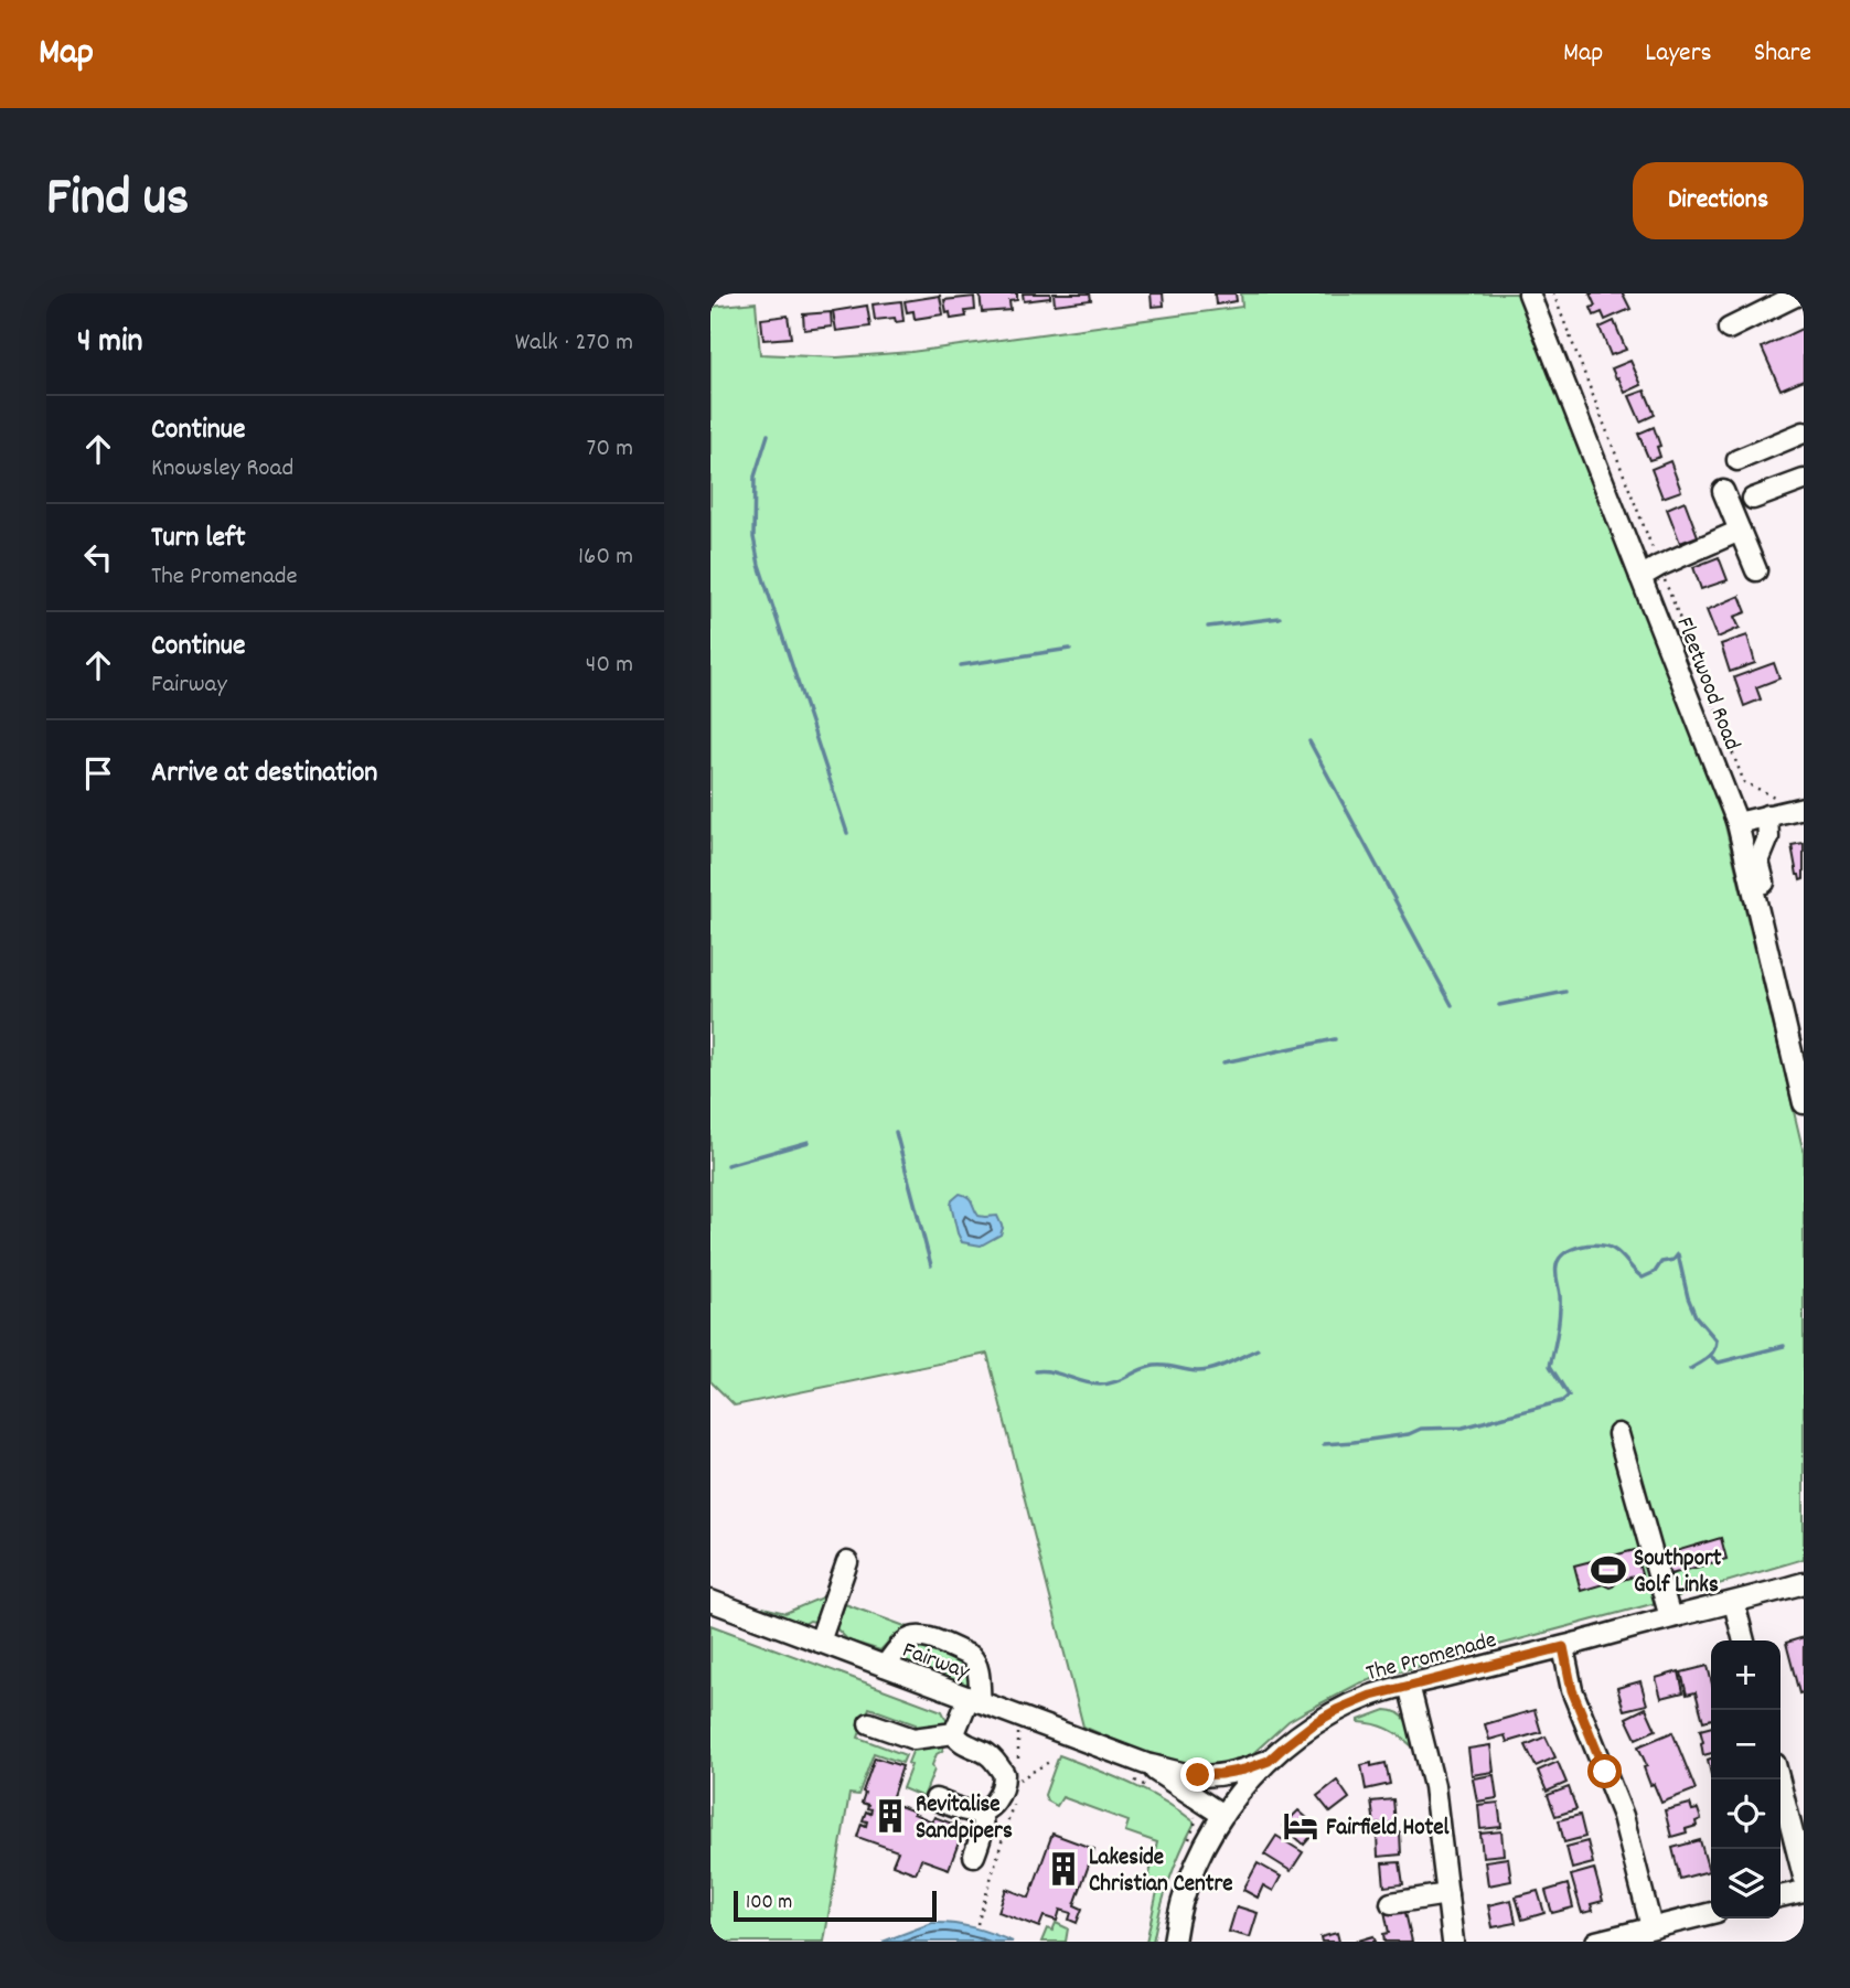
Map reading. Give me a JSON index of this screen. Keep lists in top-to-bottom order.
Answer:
{
  "streets": {
    "street": ["Fleetwood Road", "The Promenade", "Fairway"]
  },
  "crossings": [
    ["The Promenade", "Fairway"]
  ],
  "places": {
    "sports": ["Southport Golf Links"],
    "building": ["Revitalise Sandpipers", "Lakeside Christian Centre"],
    "hotel": ["Fairfield Hotel"]
  },
  "scale_bar": "100 m",
  "page": {
    "header": "Map",
    "nav": ["Map", "Layers", "Share"],
    "title": "Find us",
    "buttons": "Directions",
    "heading": ["4 min", "Walk · 270 m"],
    "list": [
      ["Continue", "Knowsley Road", "70 m"],
      ["Turn left", "The Promenade", "160 m"],
      ["Continue", "Fairway", "40 m"],
      "Arrive at destination"
    ],
    "map_buttons": ["+", "−"],
    "scale": "100 m"
  }
}
